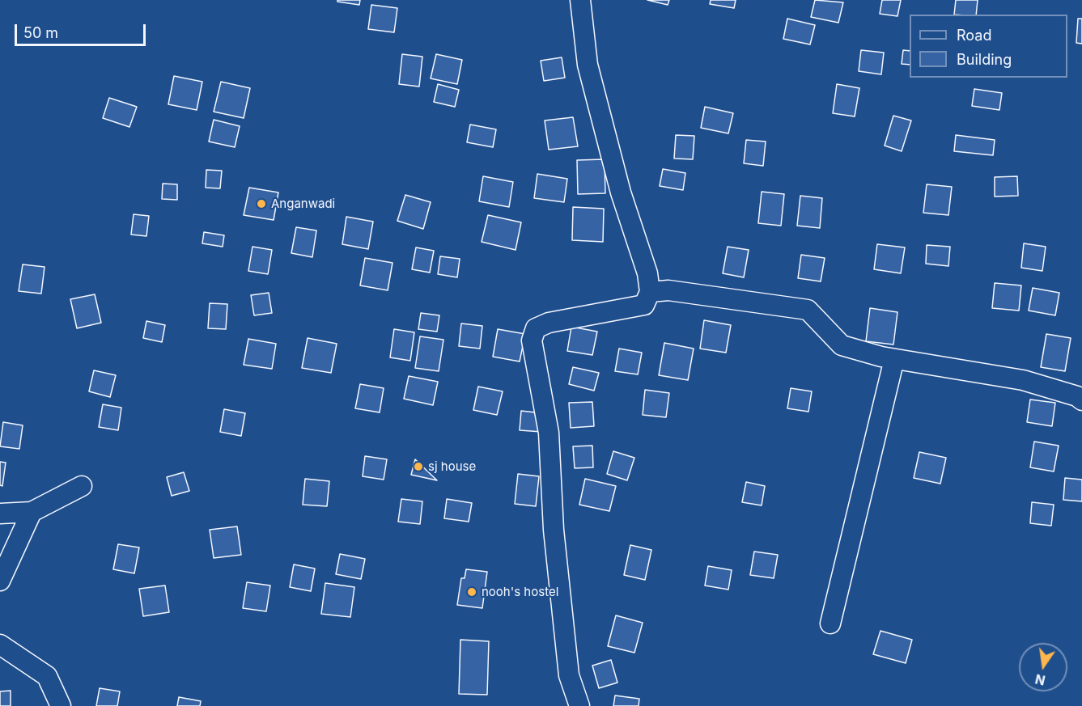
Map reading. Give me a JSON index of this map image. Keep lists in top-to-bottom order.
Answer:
{
  "places": ["Anganwadi", "sj house", "nooh's hostel"],
  "legend": ["Road", "Building"],
  "scale_bar": "50 m",
  "north": "bottom"
}
